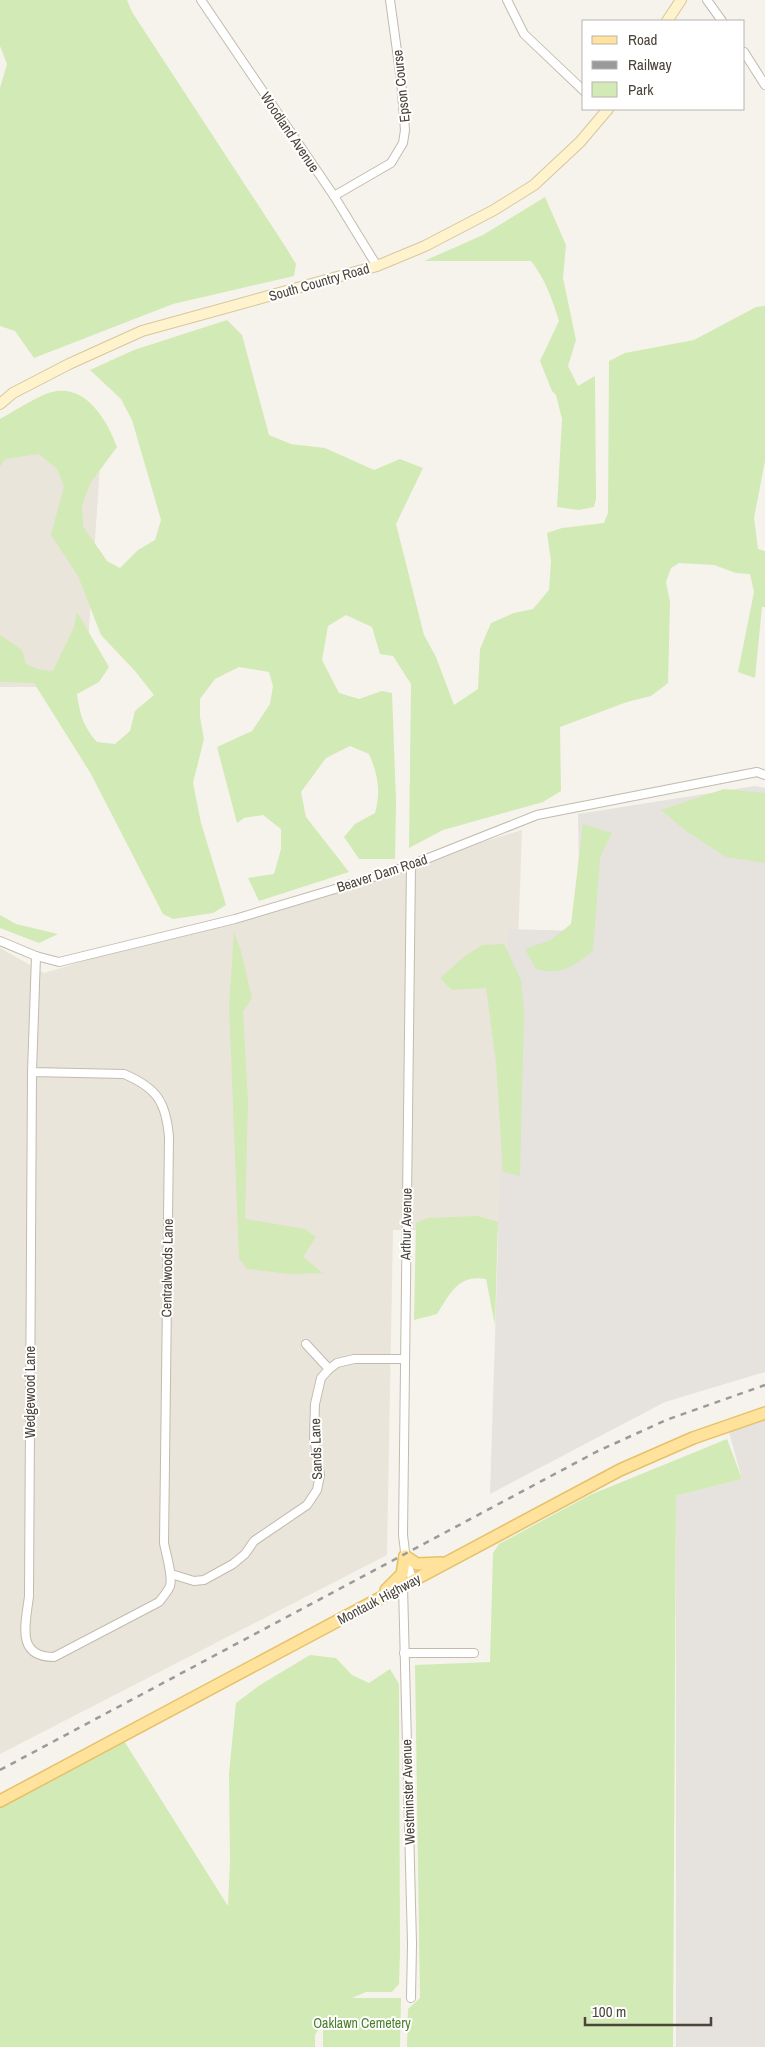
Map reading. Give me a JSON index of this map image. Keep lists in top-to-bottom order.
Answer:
{
  "streets": {
    "main road": ["South Country Road", "Montauk Highway"],
    "street": [
      "Epson Course",
      "Woodland Avenue",
      "Beaver Dam Road",
      "Arthur Avenue",
      "Centralwoods Lane",
      "Wedgewood Lane",
      "Sands Lane",
      "Westminster Avenue"
    ]
  },
  "crossings": [
    ["Epson Course", "Woodland Avenue"],
    ["Woodland Avenue", "South Country Road"],
    ["Beaver Dam Road", "Arthur Avenue"],
    ["Beaver Dam Road", "Wedgewood Lane"],
    ["Arthur Avenue", "Montauk Highway"],
    ["Arthur Avenue", "Westminster Avenue"],
    ["Centralwoods Lane", "Wedgewood Lane"],
    ["Centralwoods Lane", "Sands Lane"],
    ["Wedgewood Lane", "Sands Lane"],
    ["Montauk Highway", "Westminster Avenue"]
  ],
  "parks": ["Oaklawn Cemetery"],
  "legend": ["Road", "Railway", "Park"],
  "scale_bar": "100 m"
}
